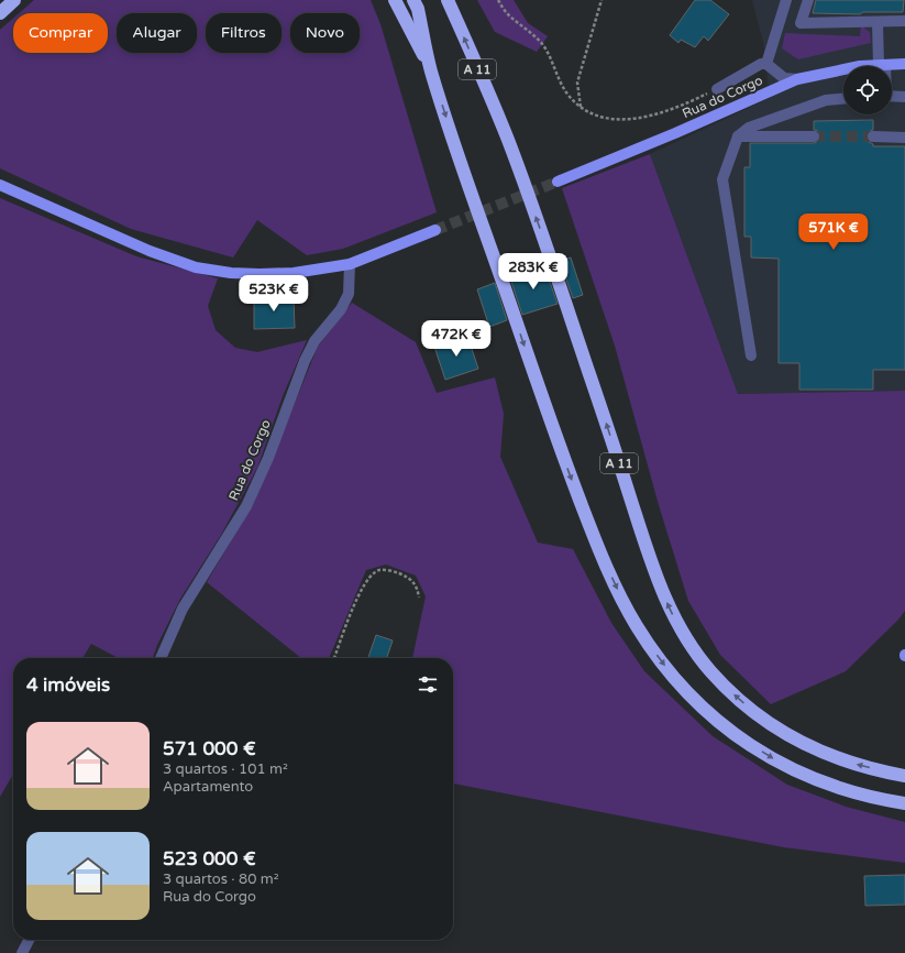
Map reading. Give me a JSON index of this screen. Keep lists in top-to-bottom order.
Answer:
{
  "streets": {
    "highway": ["A 11"],
    "main road": ["Rua do Corgo"]
  },
  "page": {
    "chip": [
      "Comprar",
      "Alugar",
      "Filtros",
      "Novo"
    ],
    "price": [
      "571K €",
      "283K €",
      "523K €",
      "472K €"
    ],
    "heading": "4 imóveis",
    "list": [
      {
        "name": "571 000 €",
        "note": "3 quartos · 101 m² · Apartamento"
      },
      {
        "name": "523 000 €",
        "note": "3 quartos · 80 m² · Rua do Corgo"
      }
    ]
  }
}
